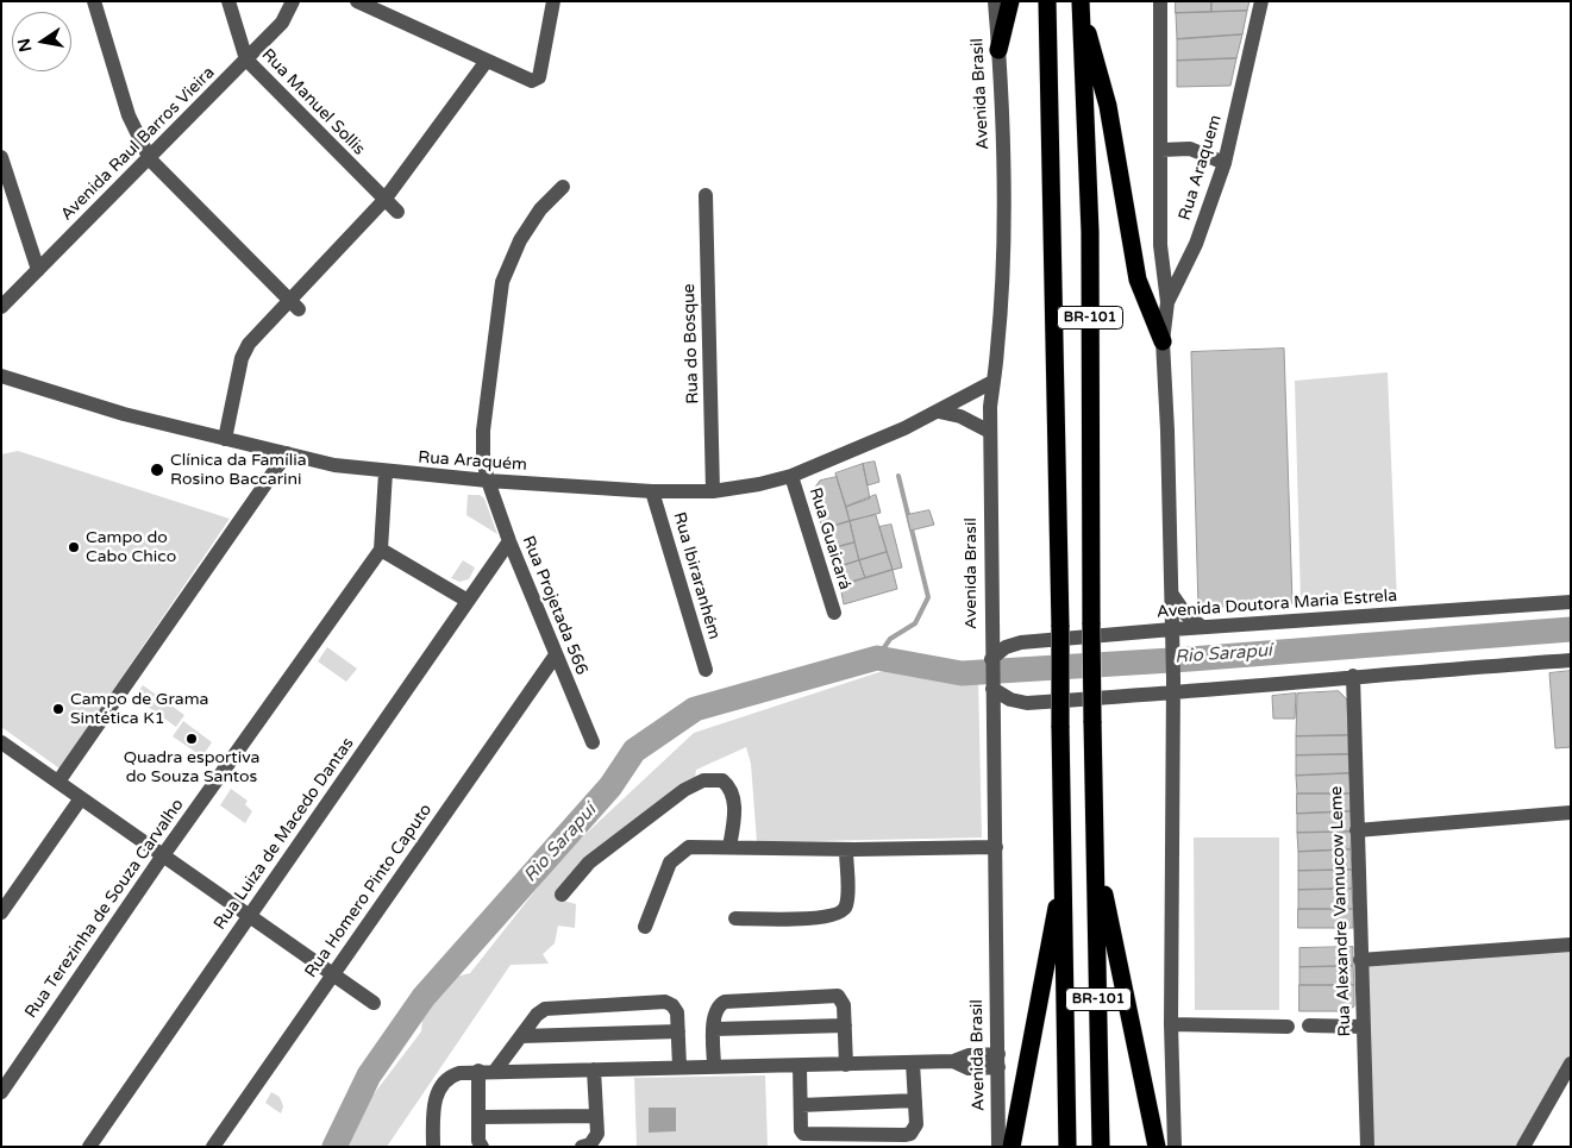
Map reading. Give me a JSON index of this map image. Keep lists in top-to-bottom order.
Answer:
{
  "streets": {
    "highway": ["BR-101"],
    "street": [
      "Avenida Brasil",
      "Rua Manuel Sollis",
      "Avenida Raul Barros Vieira",
      "Rua Araquem",
      "Rua do Bosque",
      "Rua Araquém",
      "Rua Guaicará",
      "Rua Ibiraranhém",
      "Avenida Doutora Maria Estrela",
      "Rua Projetada 566",
      "Rua Luiza de Macedo Dantas",
      "Rua Homero Pinto Caputo",
      "Rua Terezinha de Souza Carvalho",
      "Rua Alexandre Vannucow Leme"
    ]
  },
  "crossings": [
    ["Avenida Brasil", "Rua Araquém"],
    ["Avenida Brasil", "Avenida Doutora Maria Estrela"],
    ["Rua Manuel Sollis", "Avenida Raul Barros Vieira"],
    ["Rua do Bosque", "Rua Araquém"],
    ["Rua Araquém", "Rua Guaicará"],
    ["Rua Araquém", "Rua Ibiraranhém"],
    ["Rua Araquém", "Rua Projetada 566"],
    ["Rua Projetada 566", "Rua Luiza de Macedo Dantas"],
    ["Rua Projetada 566", "Rua Homero Pinto Caputo"]
  ],
  "water": ["Rio Sarapuí"],
  "places": [
    "Clínica da Família Rosino Baccarini",
    "Campo do Cabo Chico",
    "Campo de Grama Sintética K1",
    "Quadra esportiva do Souza Santos"
  ],
  "north": "left"
}
